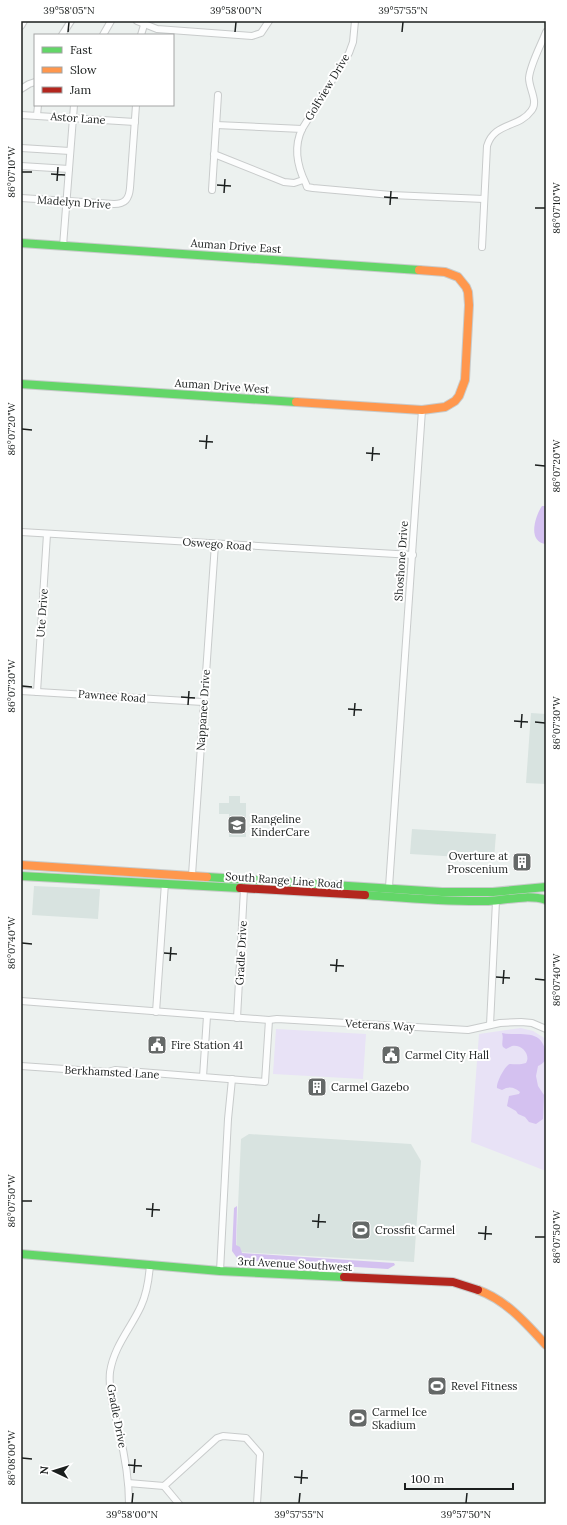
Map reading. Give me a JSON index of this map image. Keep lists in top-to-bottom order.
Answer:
{
  "streets": {
    "street": [
      "Golfview Drive",
      "Astor Lane",
      "Madelyn Drive",
      "Auman Drive East",
      "Auman Drive West",
      "Oswego Road",
      "Shoshone Drive",
      "Ute Drive",
      "Pawnee Road",
      "Nappanee Drive",
      "South Range Line Road",
      "Gradle Drive",
      "Veterans Way",
      "Berkhamsted Lane",
      "3rd Avenue Southwest"
    ]
  },
  "crossings": [
    ["Astor Lane", "Madelyn Drive"],
    ["Auman Drive East", "Auman Drive West"],
    ["Auman Drive East", "Shoshone Drive"],
    ["Auman Drive West", "Shoshone Drive"],
    ["Oswego Road", "Shoshone Drive"],
    ["Oswego Road", "Ute Drive"],
    ["Oswego Road", "Nappanee Drive"],
    ["Shoshone Drive", "South Range Line Road"],
    ["Ute Drive", "Pawnee Road"],
    ["Pawnee Road", "Nappanee Drive"],
    ["Nappanee Drive", "South Range Line Road"],
    ["South Range Line Road", "Gradle Drive"],
    ["Gradle Drive", "Veterans Way"],
    ["Gradle Drive", "3rd Avenue Southwest"],
    ["Veterans Way", "Berkhamsted Lane"]
  ],
  "places": {
    "school or university": ["Rangeline KinderCare"],
    "building": ["Overture at Proscenium", "Carmel Gazebo"],
    "public building": ["Fire Station 41", "Carmel City Hall"],
    "sports": ["Crossfit Carmel", "Revel Fitness", "Carmel Ice Skadium"]
  },
  "legend": ["Fast", "Slow", "Jam"],
  "scale_bar": "100 m",
  "north": "left",
  "coordinates": [
    "39°58'05\"N",
    "39°58'00\"N",
    "39°57'55\"N",
    "86°07'10\"W",
    "86°07'20\"W",
    "86°07'30\"W",
    "86°07'40\"W",
    "86°07'50\"W",
    "86°08'00\"W",
    "39°57'50\"N"
  ]
}
